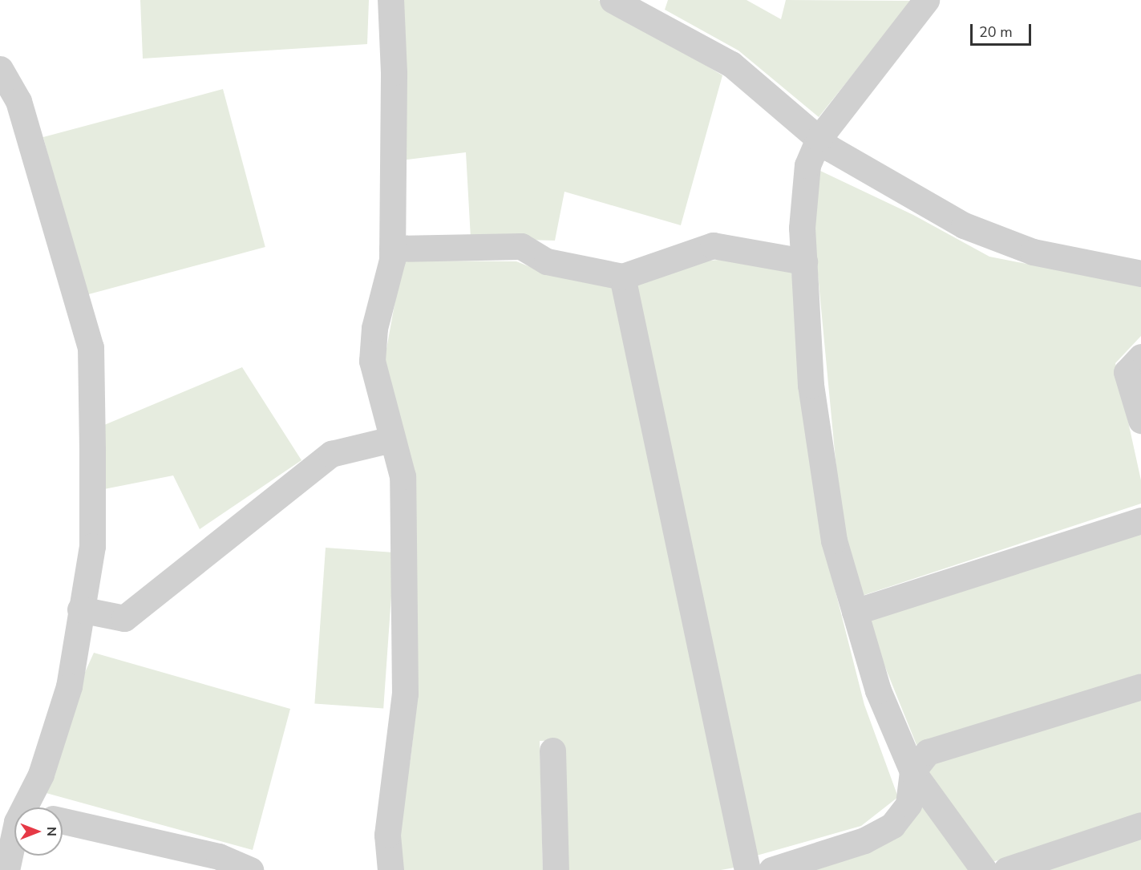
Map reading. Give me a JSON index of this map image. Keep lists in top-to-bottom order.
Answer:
{
  "scale_bar": "20 m",
  "north": "right"
}
